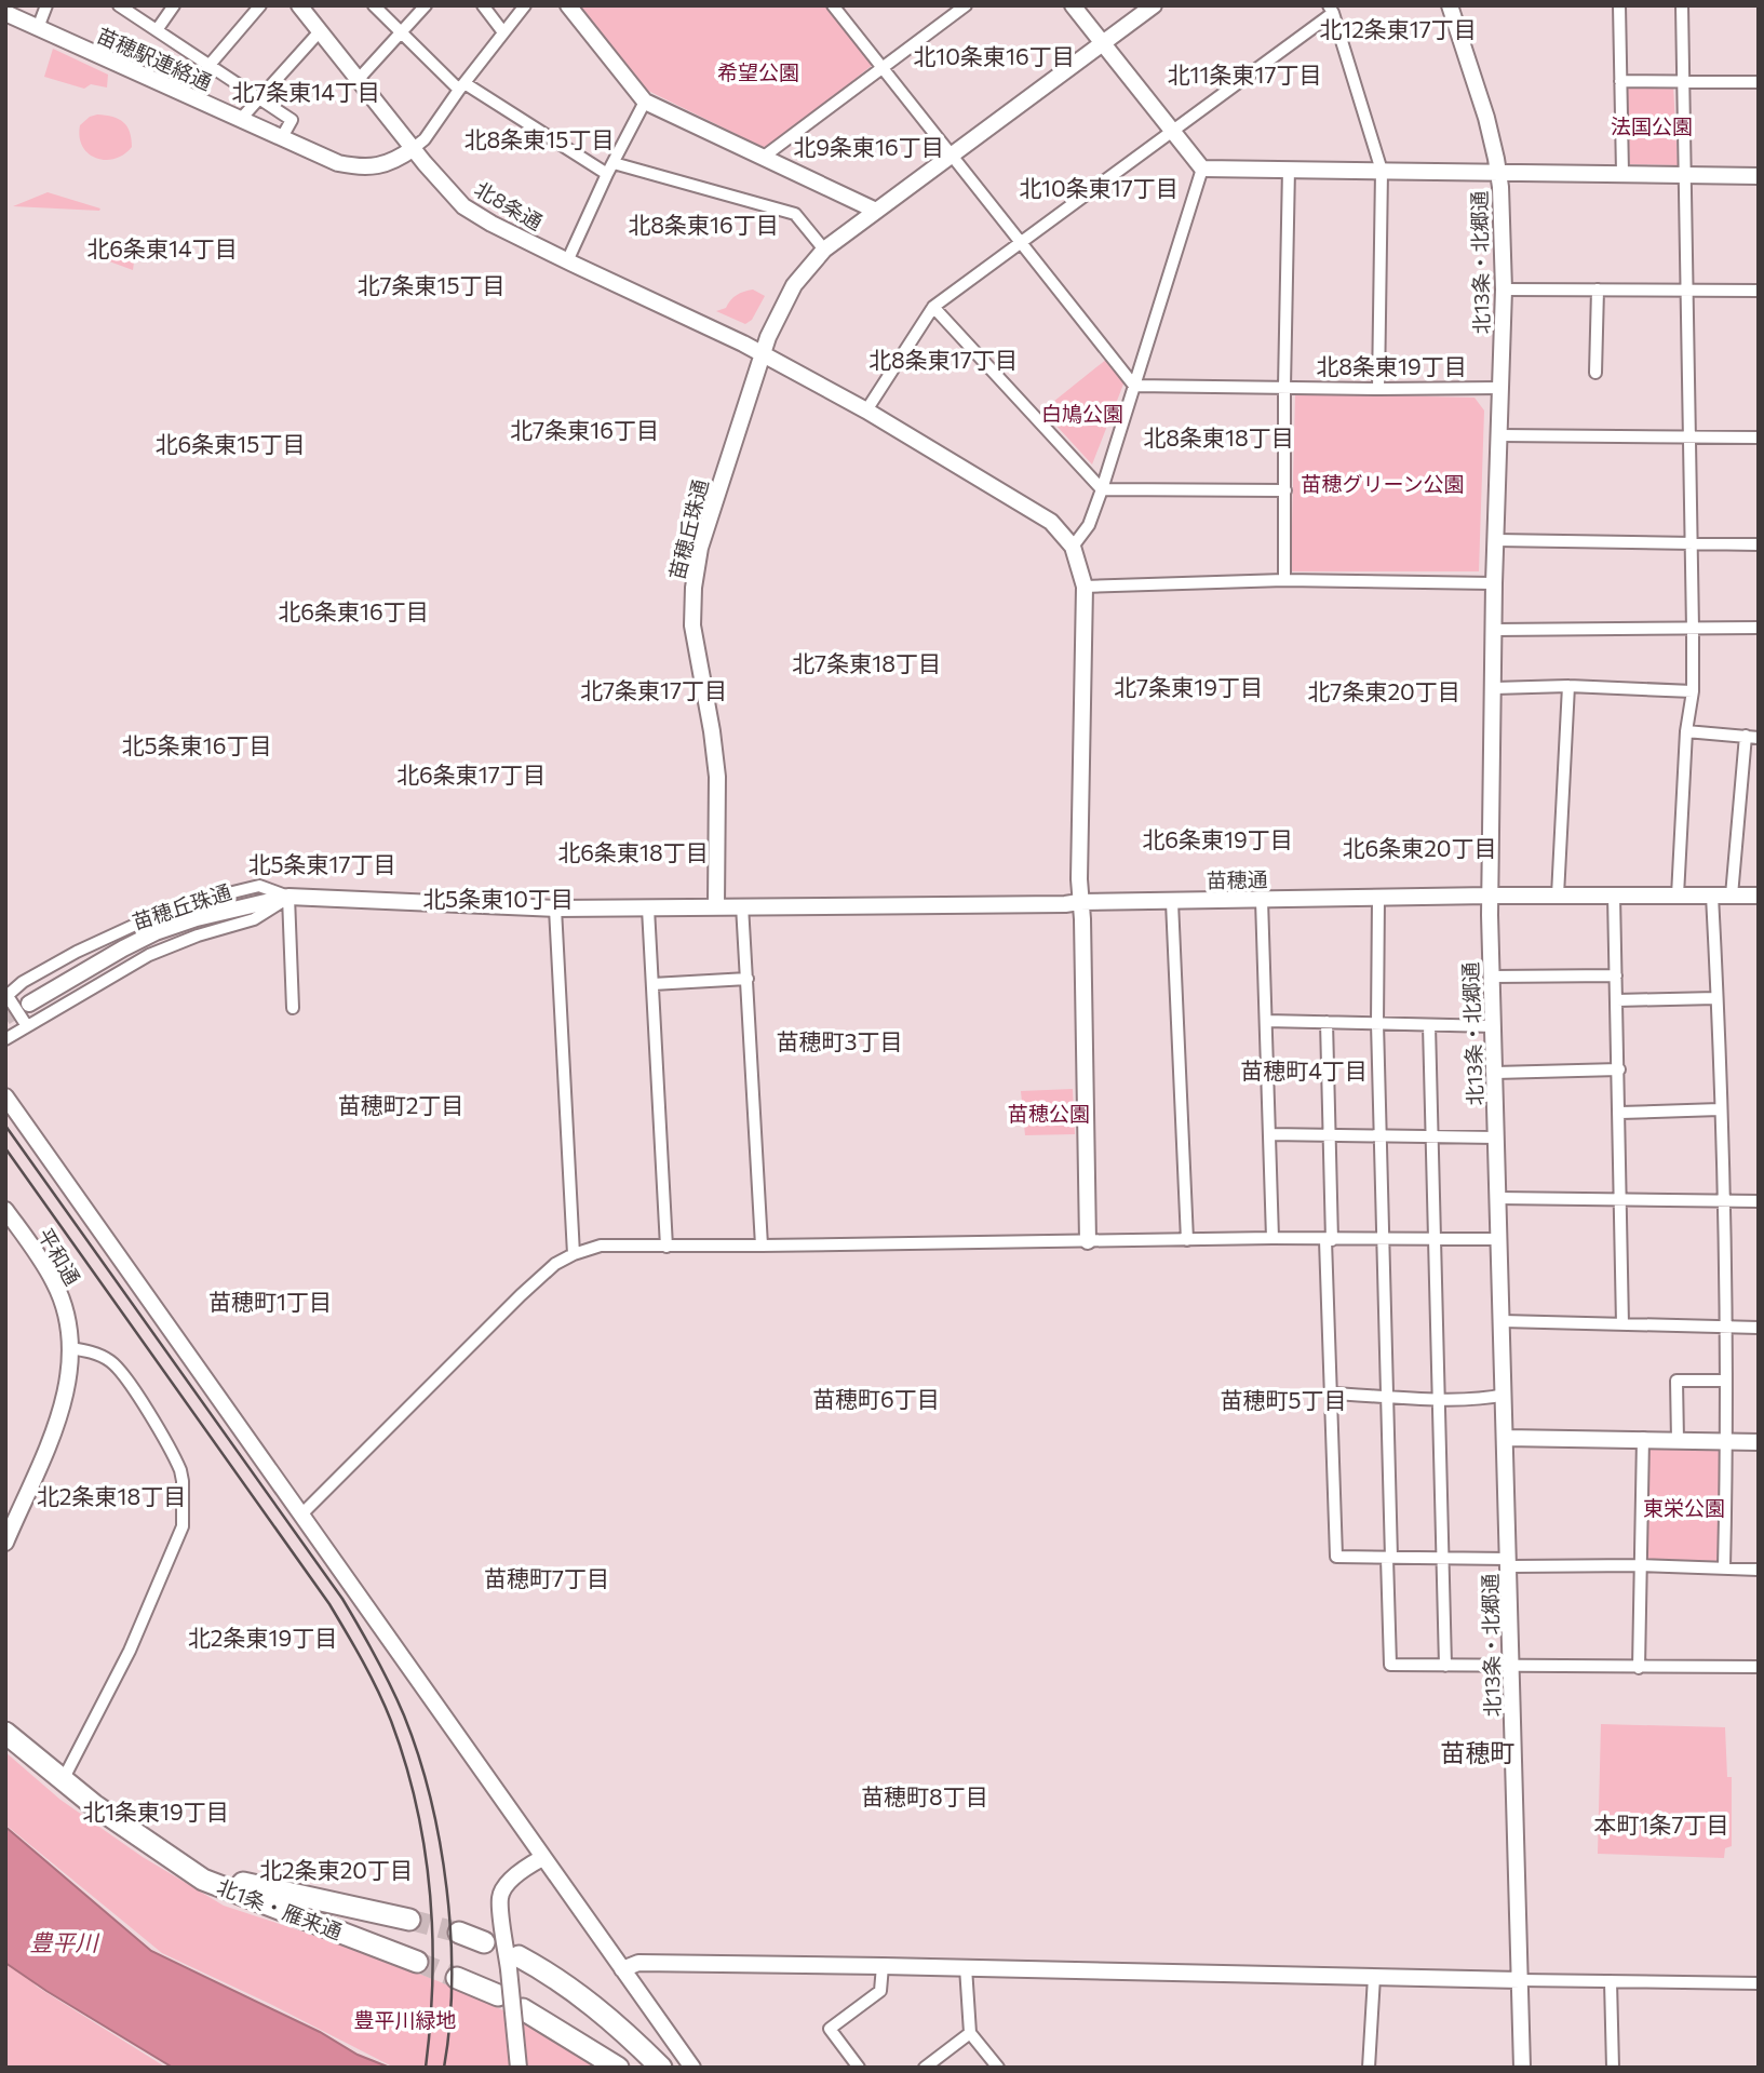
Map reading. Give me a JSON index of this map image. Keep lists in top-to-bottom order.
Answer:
{
  "streets": {
    "highway": ["北1条・雁来通"],
    "street": [
      "苗穂駅連絡通",
      "北8条通",
      "北13条・北郷通",
      "苗穂丘珠通",
      "苗穂通",
      "平和通"
    ]
  },
  "crossings": [
    ["苗穂駅連絡通", "北8条通"],
    ["北8条通", "苗穂丘珠通"],
    ["北13条・北郷通", "苗穂通"],
    ["苗穂丘珠通", "苗穂通"]
  ],
  "districts": [
    "北12条東17丁目",
    "北10条東16丁目",
    "北11条東17丁目",
    "北7条東14丁目",
    "北8条東15丁目",
    "北9条東16丁目",
    "北10条東17丁目",
    "北8条東16丁目",
    "北6条東14丁目",
    "北7条東15丁目",
    "北8条東17丁目",
    "北8条東19丁目",
    "北7条東16丁目",
    "北8条東18丁目",
    "北6条東15丁目",
    "北6条東16丁目",
    "北7条東18丁目",
    "北7条東19丁目",
    "北7条東17丁目",
    "北7条東20丁目",
    "北5条東16丁目",
    "北6条東17丁目",
    "北6条東19丁目",
    "北6条東20丁目",
    "北6条東18丁目",
    "北5条東17丁目",
    "北5条東10丁目",
    "苗穂町3丁目",
    "苗穂町4丁目",
    "苗穂町2丁目",
    "苗穂町1丁目",
    "苗穂町6丁目",
    "苗穂町5丁目",
    "北2条東18丁目",
    "苗穂町7丁目",
    "北2条東19丁目",
    "苗穂町",
    "苗穂町8丁目",
    "北1条東19丁目",
    "本町1条7丁目",
    "北2条東20丁目"
  ],
  "water": ["豊平川"],
  "parks": [
    "希望公園",
    "法国公園",
    "白鳩公園",
    "苗穂グリーン公園",
    "苗穂公園",
    "東栄公園",
    "豊平川緑地"
  ]
}
